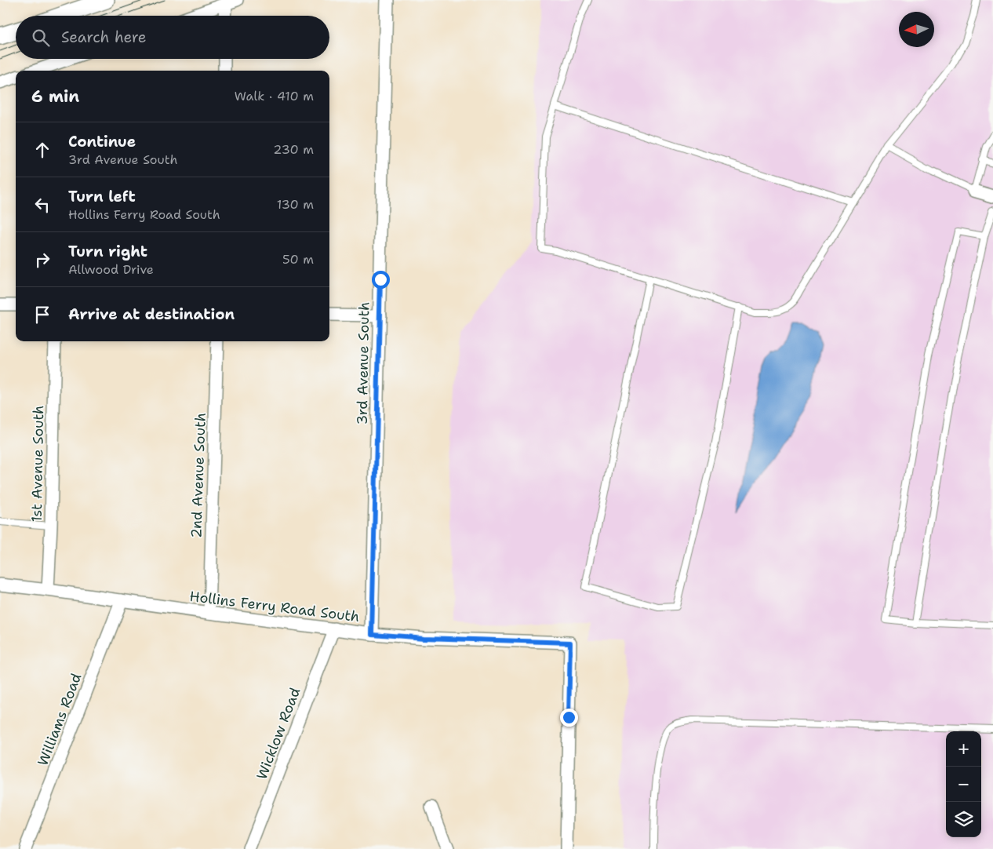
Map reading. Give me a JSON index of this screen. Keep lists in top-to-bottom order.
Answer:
{
  "streets": {
    "street": [
      "3rd Avenue South",
      "1st Avenue South",
      "2nd Avenue South",
      "Hollins Ferry Road South",
      "Williams Road",
      "Wicklow Road"
    ]
  },
  "crossings": [
    ["3rd Avenue South", "Hollins Ferry Road South"],
    ["1st Avenue South", "Hollins Ferry Road South"],
    ["2nd Avenue South", "Hollins Ferry Road South"],
    ["Hollins Ferry Road South", "Williams Road"],
    ["Hollins Ferry Road South", "Wicklow Road"]
  ],
  "north": "left",
  "page": {
    "search": "Search here",
    "heading": ["6 min", "Walk · 410 m"],
    "list": [
      ["Continue", "3rd Avenue South", "230 m"],
      ["Turn left", "Hollins Ferry Road South", "130 m"],
      ["Turn right", "Allwood Drive", "50 m"],
      "Arrive at destination"
    ],
    "map_buttons": ["+", "−"]
  }
}
